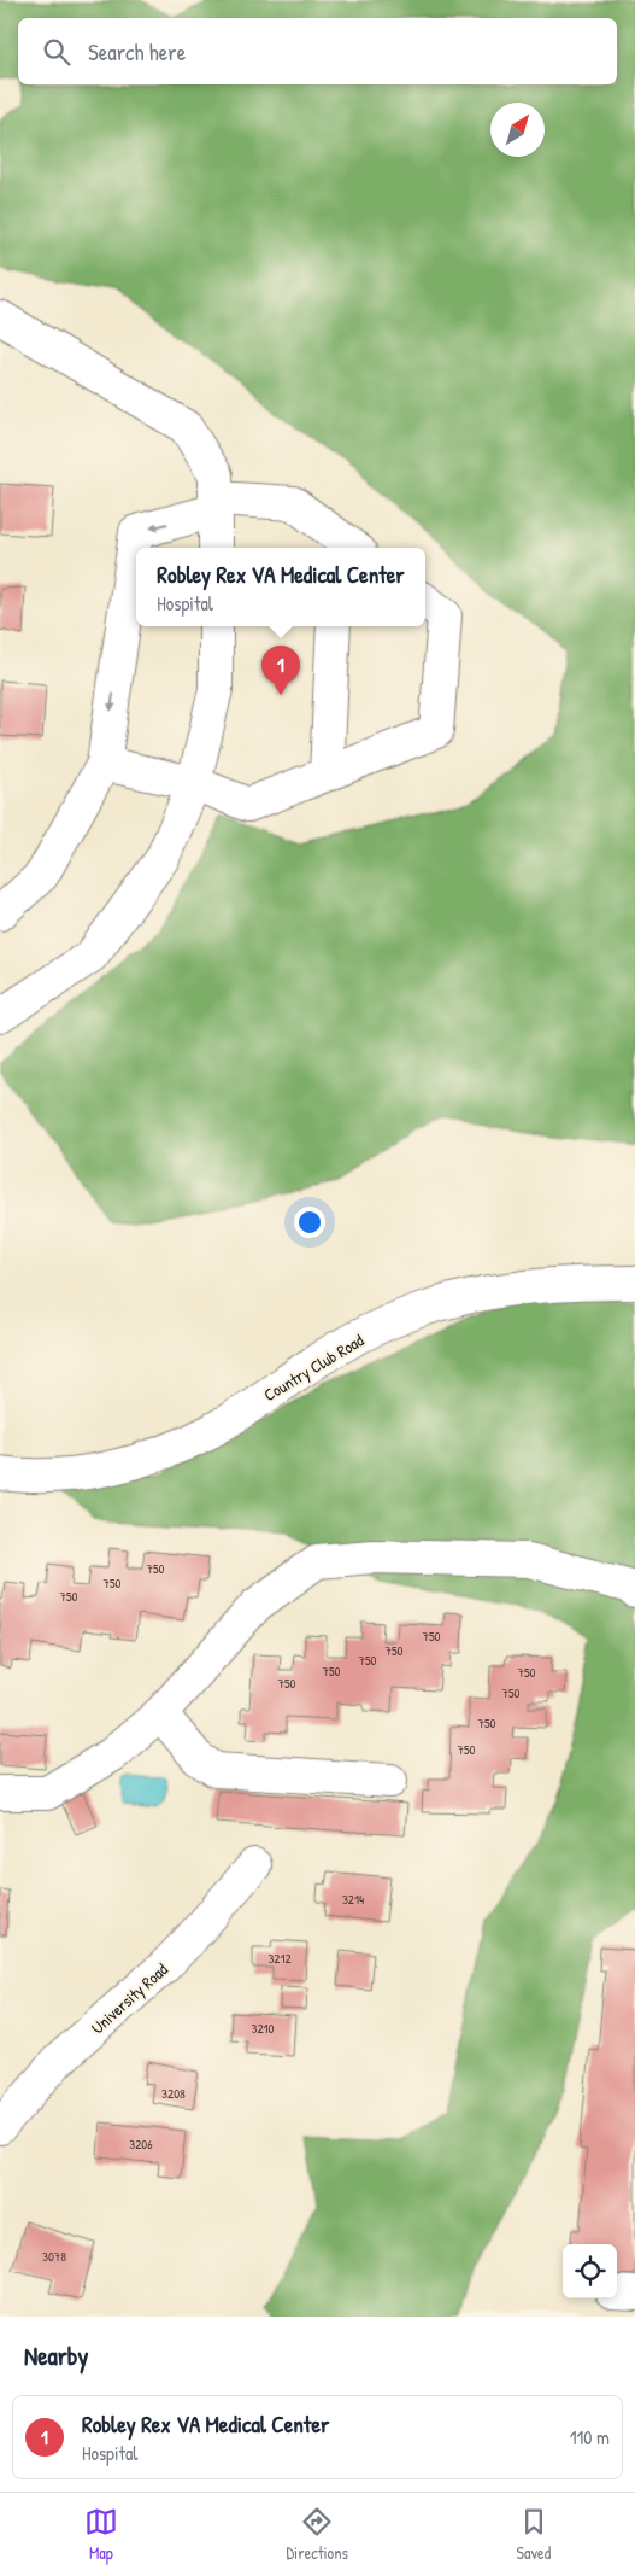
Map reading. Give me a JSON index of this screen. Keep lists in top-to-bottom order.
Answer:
{
  "streets": {
    "street": ["Country Club Road", "University Road"]
  },
  "house_numbers": [
    "750",
    "750",
    "750",
    "750",
    "750",
    "750",
    "750",
    "750",
    "750",
    "750",
    "750",
    "750",
    "3214",
    "3212",
    "3210",
    "3208",
    "3206",
    "3078"
  ],
  "north": "top right",
  "page": {
    "search": "Search here",
    "popup": ["Robley Rex VA Medical Center", "Hospital"],
    "pins": "1",
    "heading": "Nearby",
    "list": [
      {
        "mark": "1",
        "name": "Robley Rex VA Medical Center",
        "note": "Hospital",
        "value": "110 m"
      }
    ],
    "nav": ["Map", "Directions", "Saved"]
  }
}
